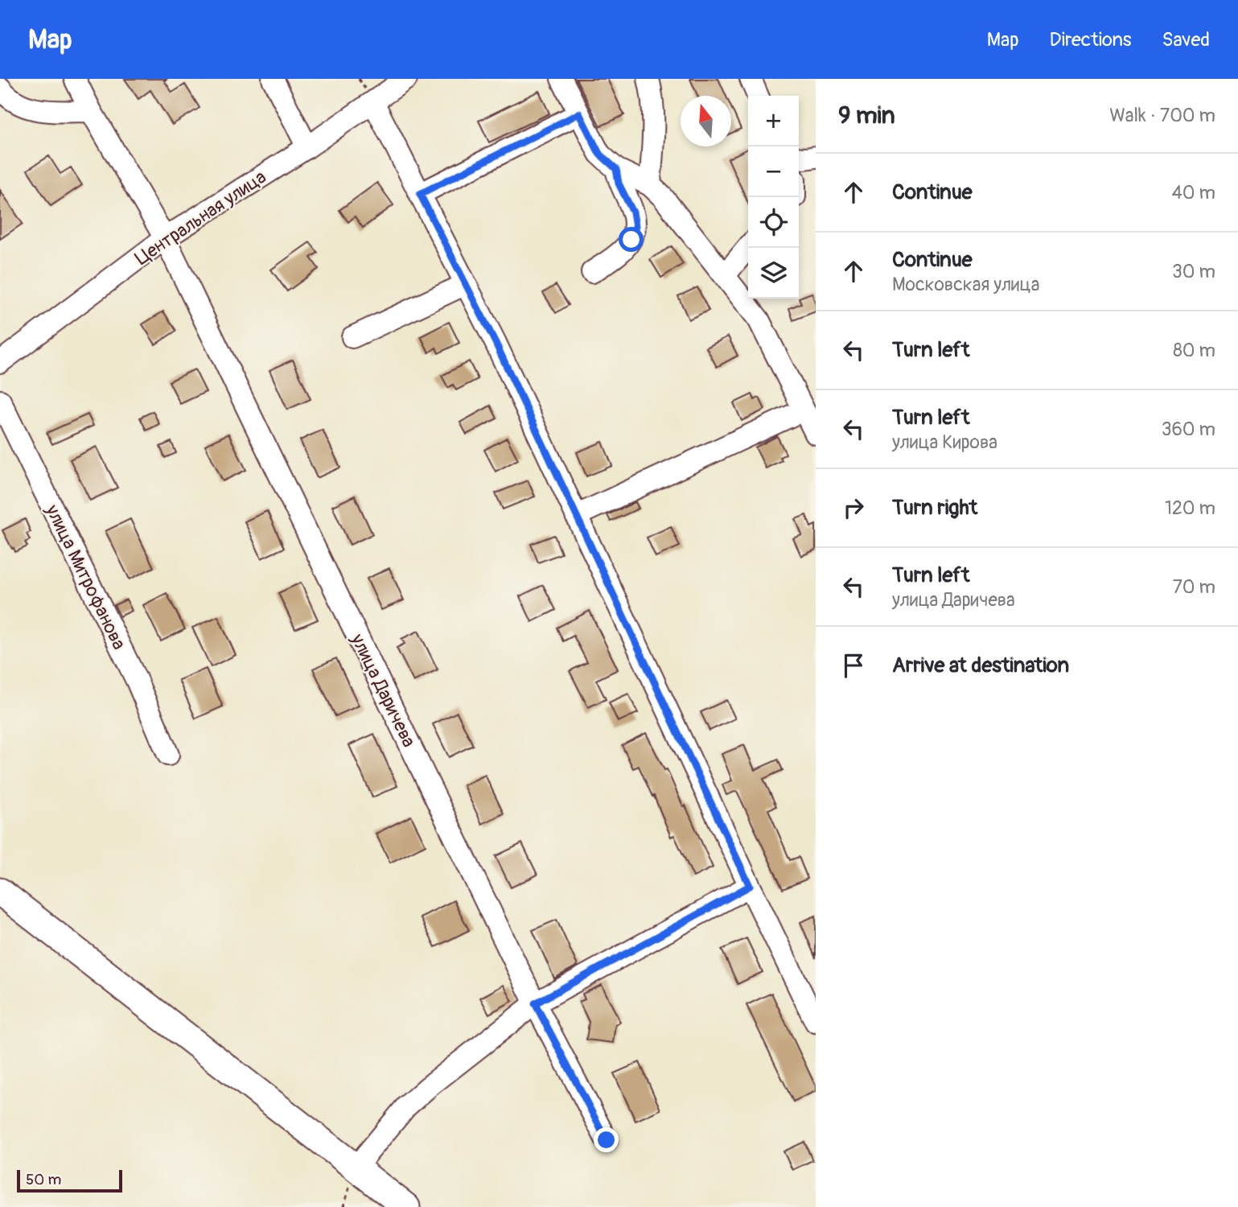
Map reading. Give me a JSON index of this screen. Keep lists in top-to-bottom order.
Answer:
{
  "streets": {
    "street": ["Центральная улица", "улица Митрофанова", "улица Даричева"]
  },
  "crossings": [
    ["Центральная улица", "улица Даричева"]
  ],
  "scale_bar": "50 m",
  "north": "top",
  "page": {
    "header": "Map",
    "nav": ["Map", "Directions", "Saved"],
    "heading": ["9 min", "Walk · 700 m"],
    "map_buttons": ["+", "−"],
    "list": [
      ["Continue", "40 m"],
      ["Continue", "Московская улица", "30 m"],
      ["Turn left", "80 m"],
      ["Turn left", "улица Кирова", "360 m"],
      ["Turn right", "120 m"],
      ["Turn left", "улица Даричева", "70 m"],
      "Arrive at destination"
    ],
    "scale": "50 m"
  }
}
